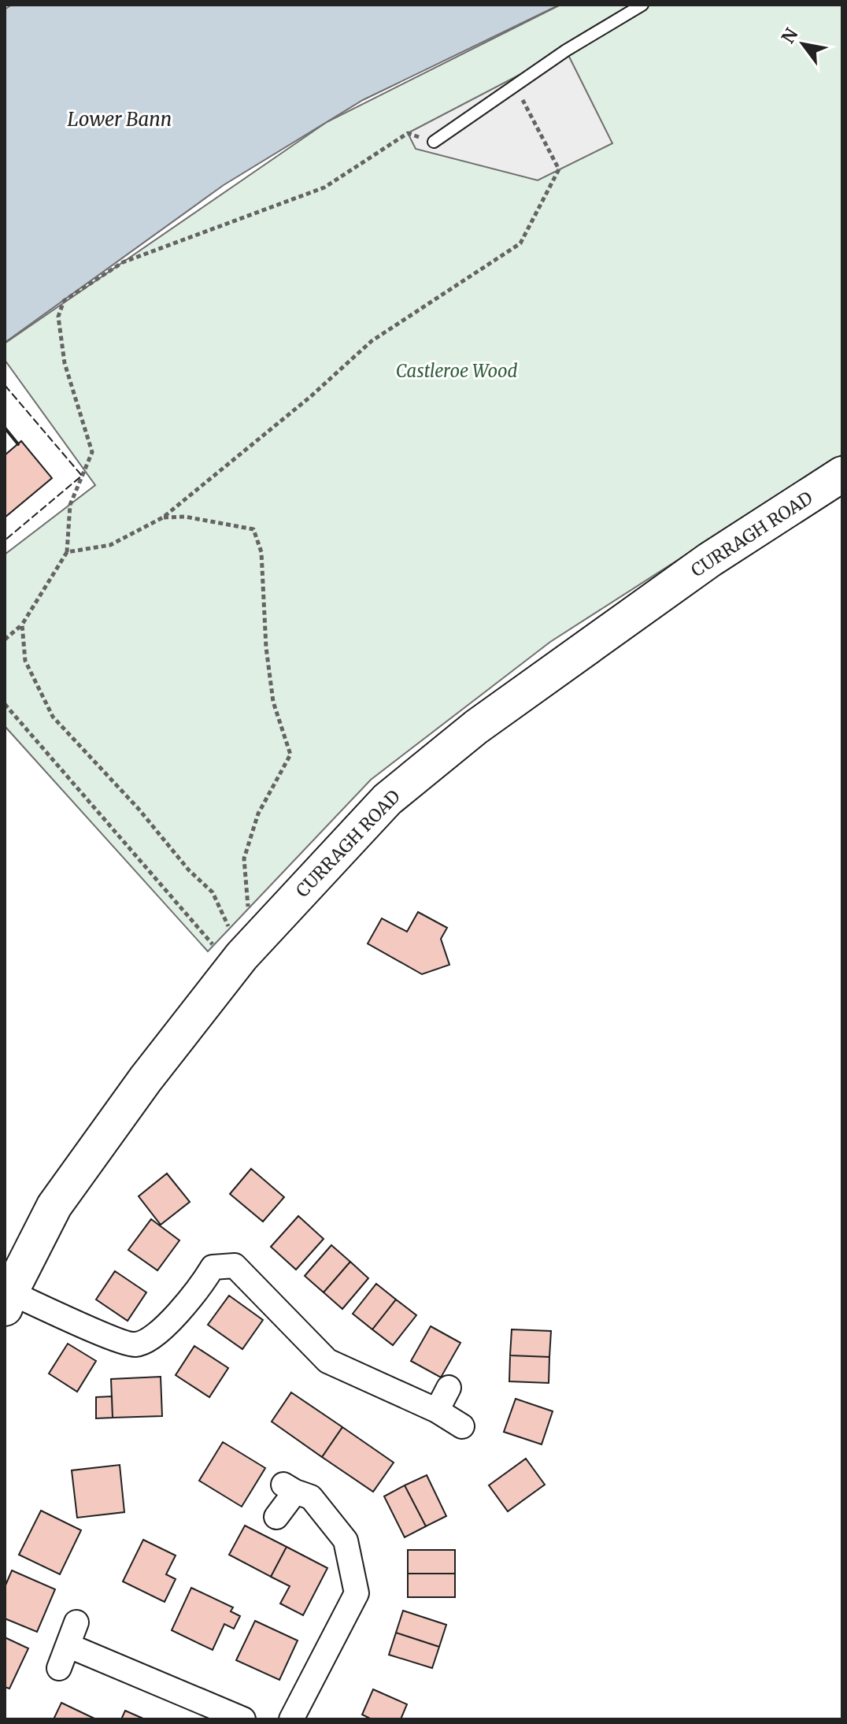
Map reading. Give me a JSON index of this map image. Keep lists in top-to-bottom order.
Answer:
{
  "streets": {
    "main road": ["CURRAGH ROAD"]
  },
  "water": ["Lower Bann"],
  "parks": ["Castleroe Wood"],
  "north": "top left"
}
